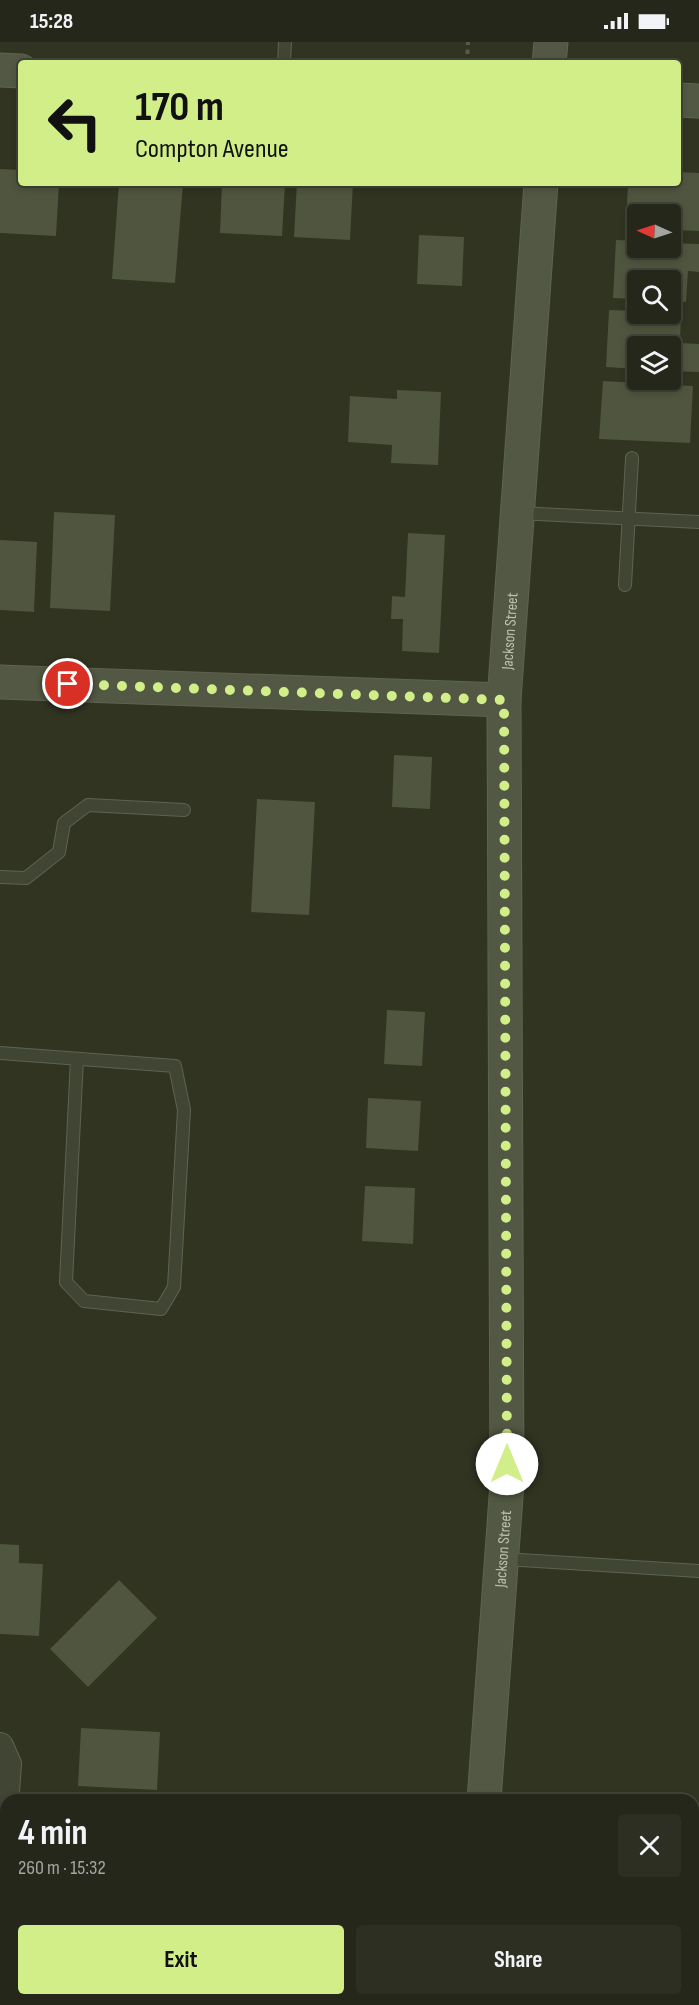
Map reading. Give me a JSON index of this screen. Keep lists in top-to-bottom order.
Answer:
{
  "streets": {
    "street": ["Jackson Street"]
  },
  "north": "left",
  "page": {
    "status": "15:28",
    "turn": ["170 m", "Compton Avenue"],
    "heading": ["4 min", "260 m · 15:32"],
    "buttons": ["Exit", "Share"]
  }
}
